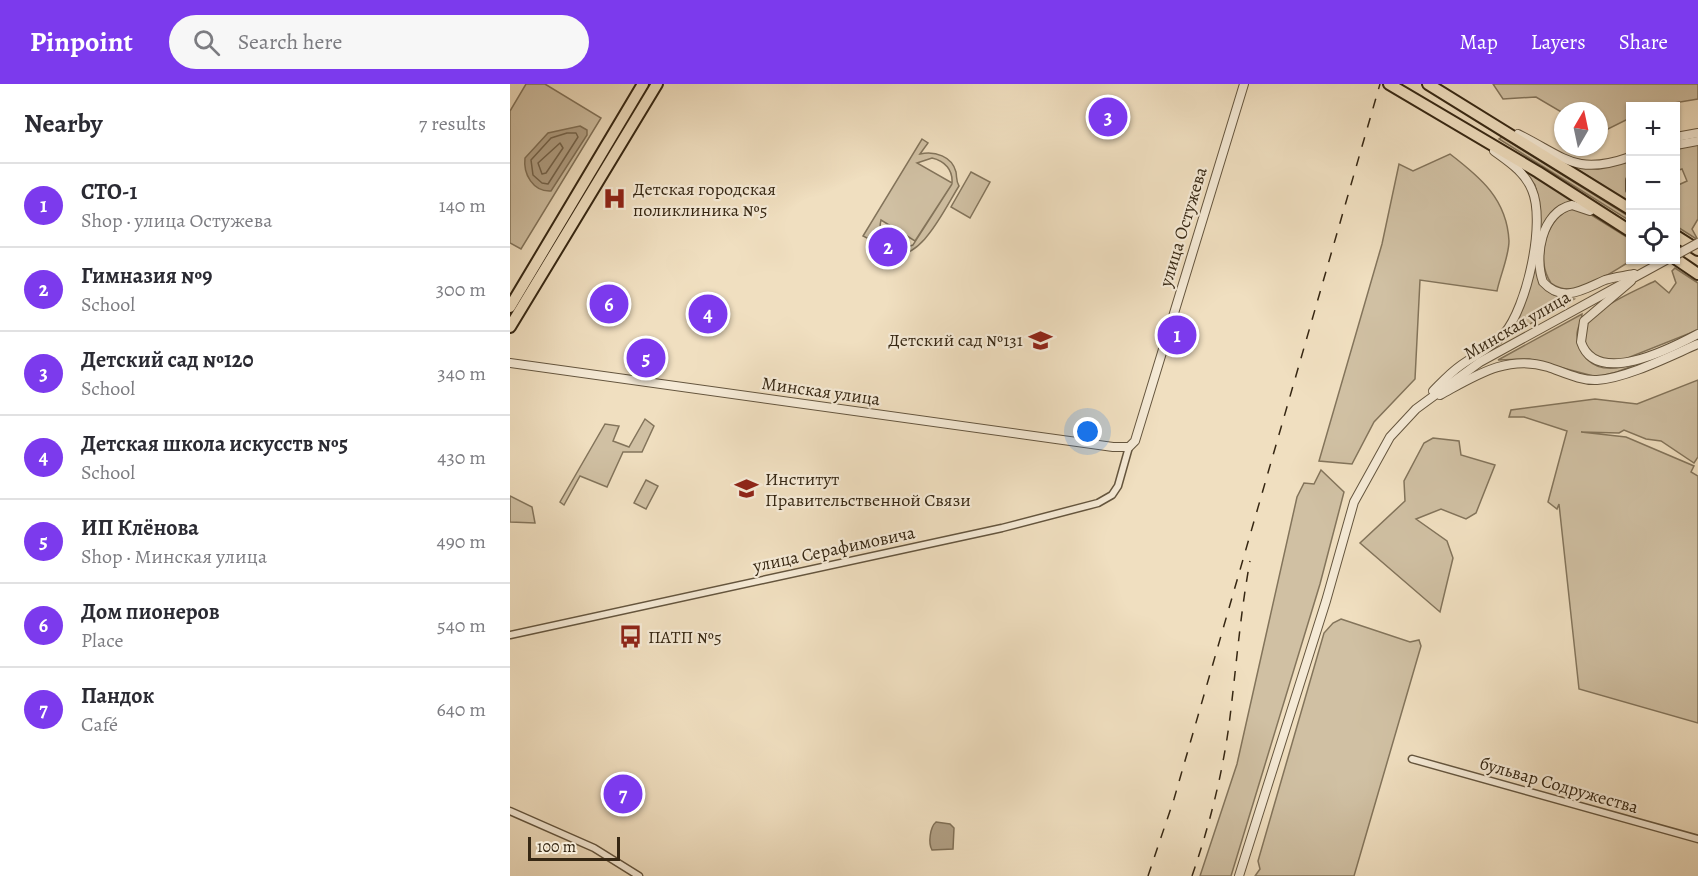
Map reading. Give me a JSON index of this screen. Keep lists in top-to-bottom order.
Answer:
{
  "streets": {
    "street": [
      "улица Остужева",
      "Минская улица",
      "улица Серафимовича",
      "бульвар Содружества"
    ]
  },
  "crossings": [
    ["улица Остужева", "Минская улица"],
    ["улица Остужева", "улица Серафимовича"],
    ["Минская улица", "улица Серафимовича"]
  ],
  "places": {
    "hospital": ["Детская городская поликлиника №5"],
    "school or university": ["Детский сад №131", "Институт Правительственной Связи"],
    "bus stop": ["ПАТП №5"]
  },
  "scale_bar": "100 m",
  "north": "top",
  "page": {
    "header": "Pinpoint",
    "search": "Search here",
    "nav": ["Map", "Layers", "Share"],
    "heading": ["Nearby", "7 results"],
    "pins": [
      "3",
      "2",
      "6",
      "4",
      "1",
      "5",
      "7"
    ],
    "map_buttons": ["+", "−"],
    "list": [
      {
        "mark": "1",
        "name": "СТО-1",
        "note": "Shop · улица Остужева",
        "value": "140 m"
      },
      {
        "mark": "2",
        "name": "Гимназия №9",
        "note": "School",
        "value": "300 m"
      },
      {
        "mark": "3",
        "name": "Детский сад №120",
        "note": "School",
        "value": "340 m"
      },
      {
        "mark": "4",
        "name": "Детская школа искусств №5",
        "note": "School",
        "value": "430 m"
      },
      {
        "mark": "5",
        "name": "ИП Клёнова",
        "note": "Shop · Минская улица",
        "value": "490 m"
      },
      {
        "mark": "6",
        "name": "Дом пионеров",
        "note": "Place",
        "value": "540 m"
      },
      {
        "mark": "7",
        "name": "Пандок",
        "note": "Café",
        "value": "640 m"
      }
    ],
    "scale": "100 m"
  }
}
